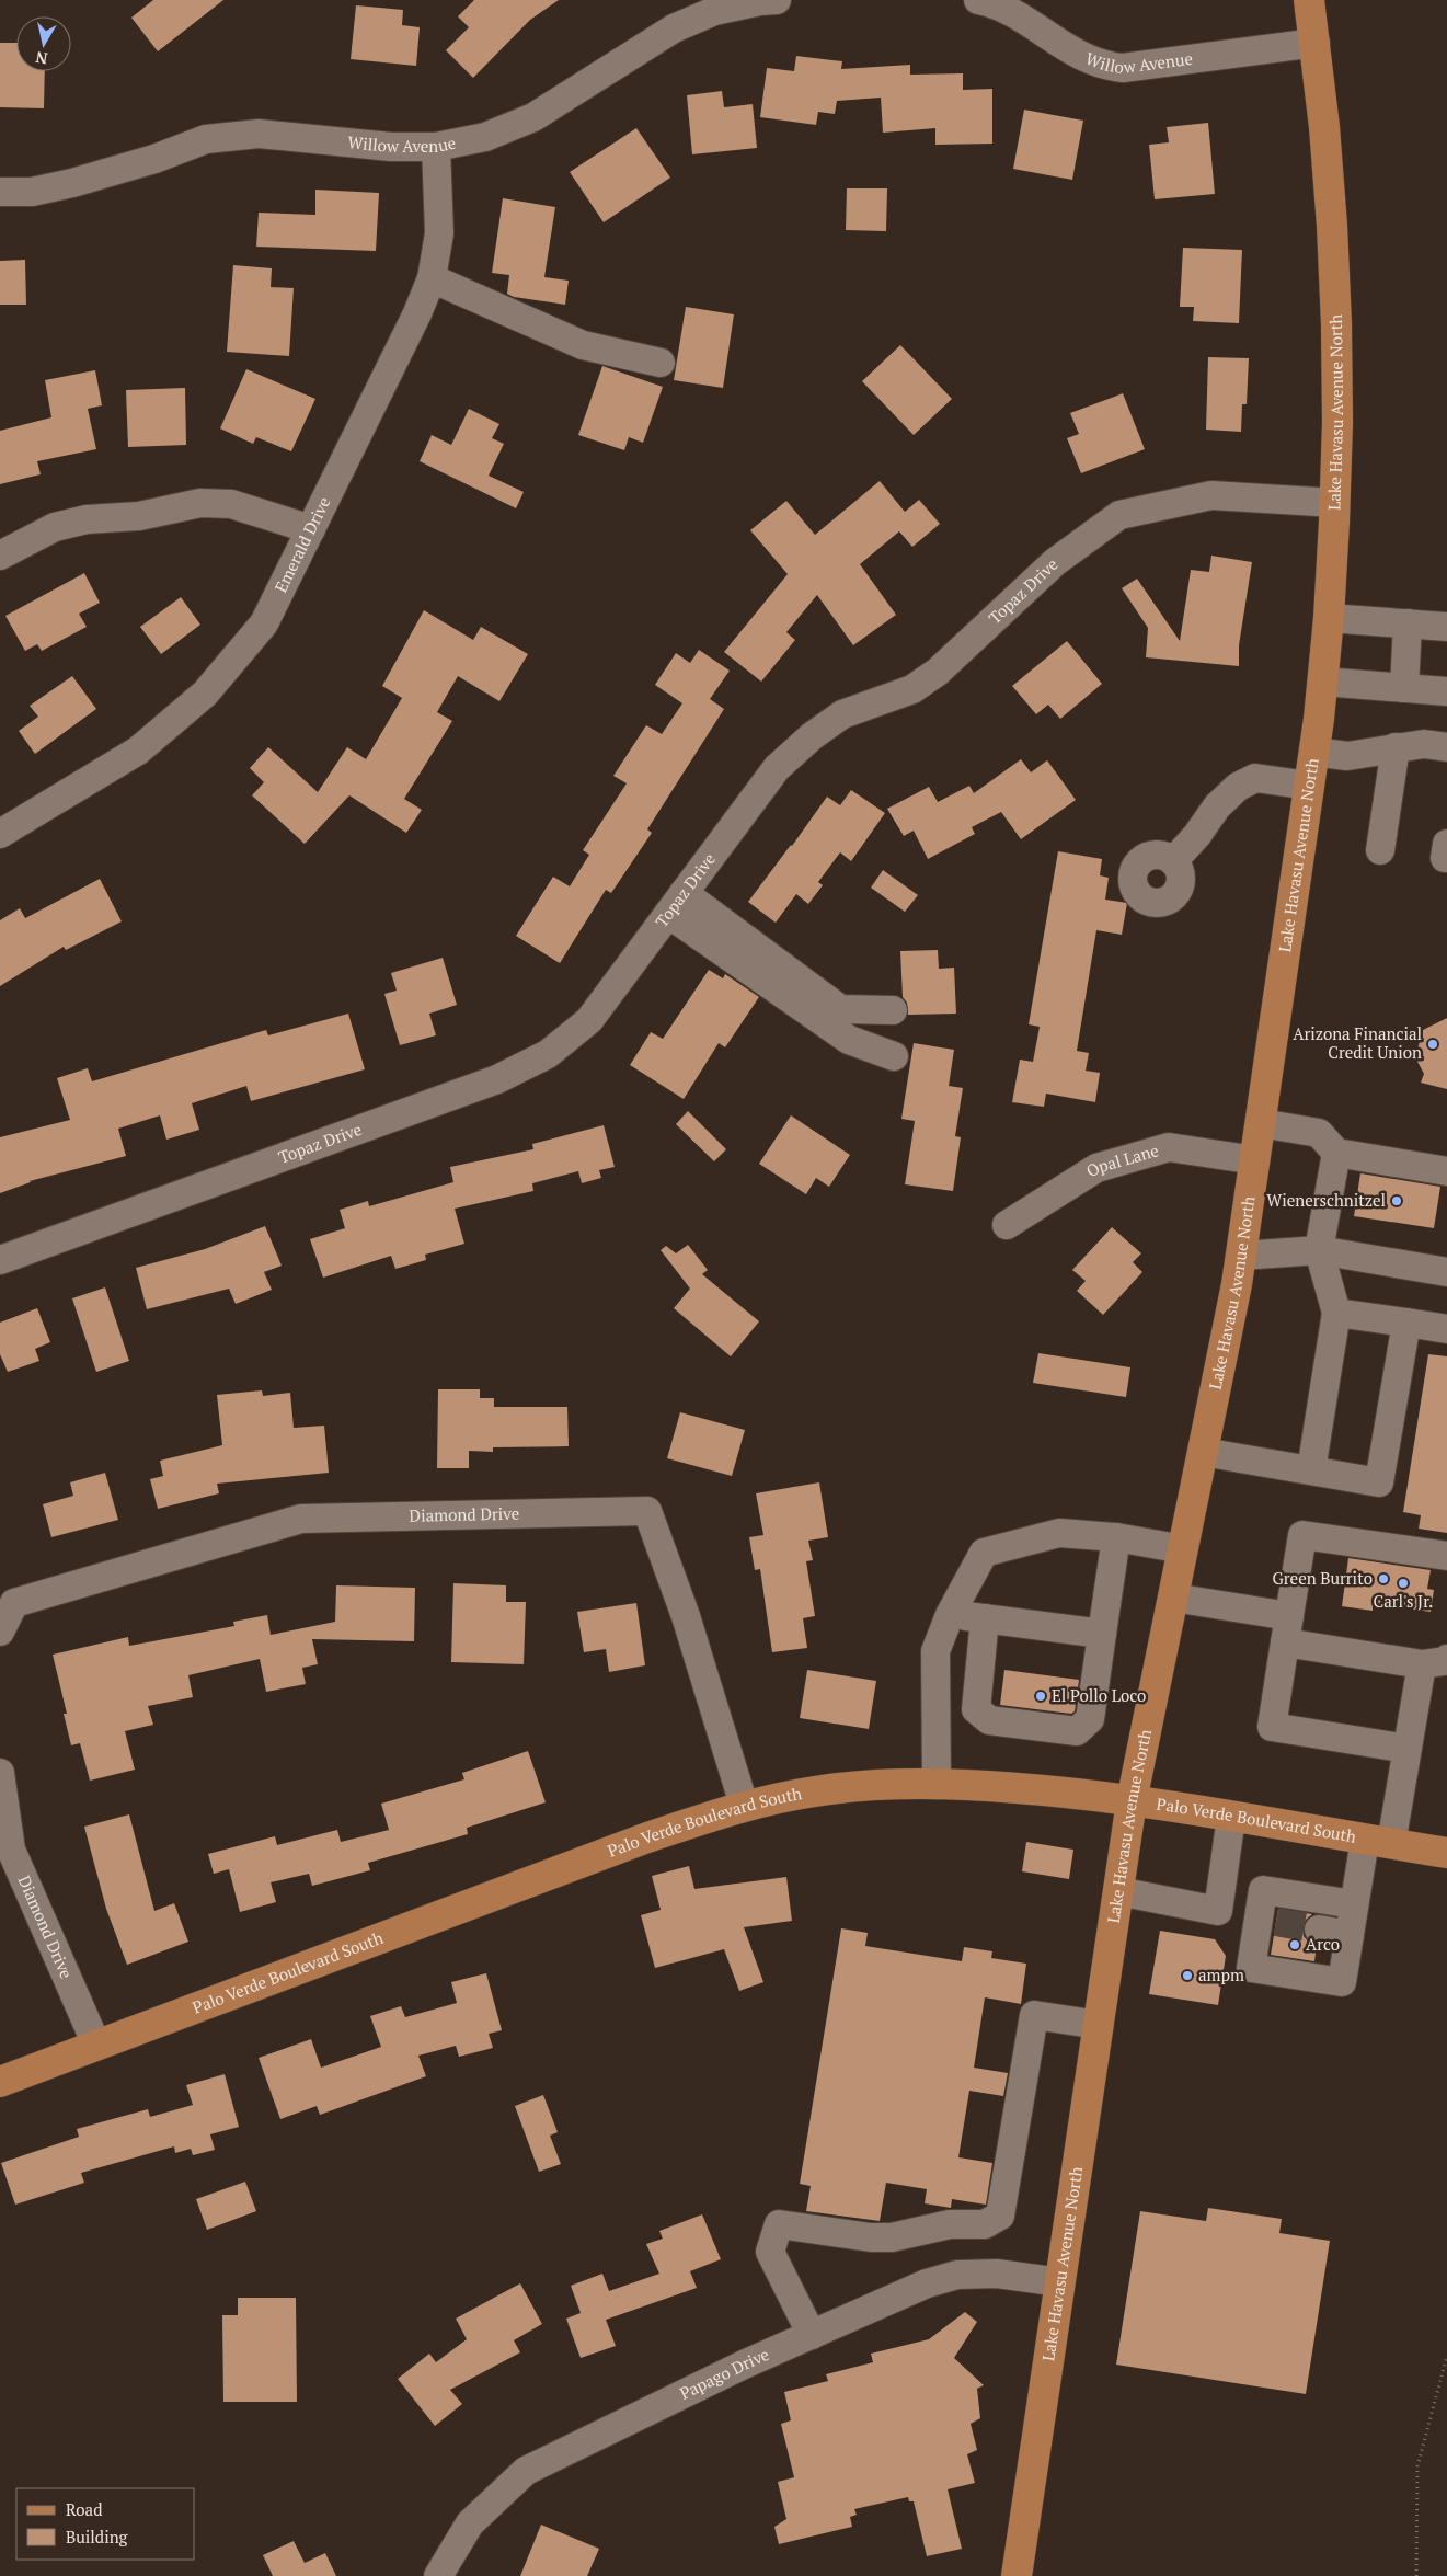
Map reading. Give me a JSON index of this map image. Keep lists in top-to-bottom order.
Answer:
{
  "streets": {
    "main road": ["Lake Havasu Avenue North", "Palo Verde Boulevard South"],
    "street": [
      "Willow Avenue",
      "Emerald Drive",
      "Topaz Drive",
      "Opal Lane",
      "Diamond Drive",
      "Papago Drive"
    ]
  },
  "crossings": [
    ["Willow Avenue", "Lake Havasu Avenue North"],
    ["Willow Avenue", "Emerald Drive"],
    ["Lake Havasu Avenue North", "Topaz Drive"],
    ["Lake Havasu Avenue North", "Opal Lane"],
    ["Lake Havasu Avenue North", "Palo Verde Boulevard South"],
    ["Lake Havasu Avenue North", "Papago Drive"],
    ["Diamond Drive", "Palo Verde Boulevard South"]
  ],
  "places": [
    "Arizona Financial Credit Union",
    "Wienerschnitzel",
    "Green Burrito",
    "Carl's Jr.",
    "El Pollo Loco",
    "Arco",
    "ampm"
  ],
  "legend": ["Road", "Building"],
  "north": "bottom"
}
